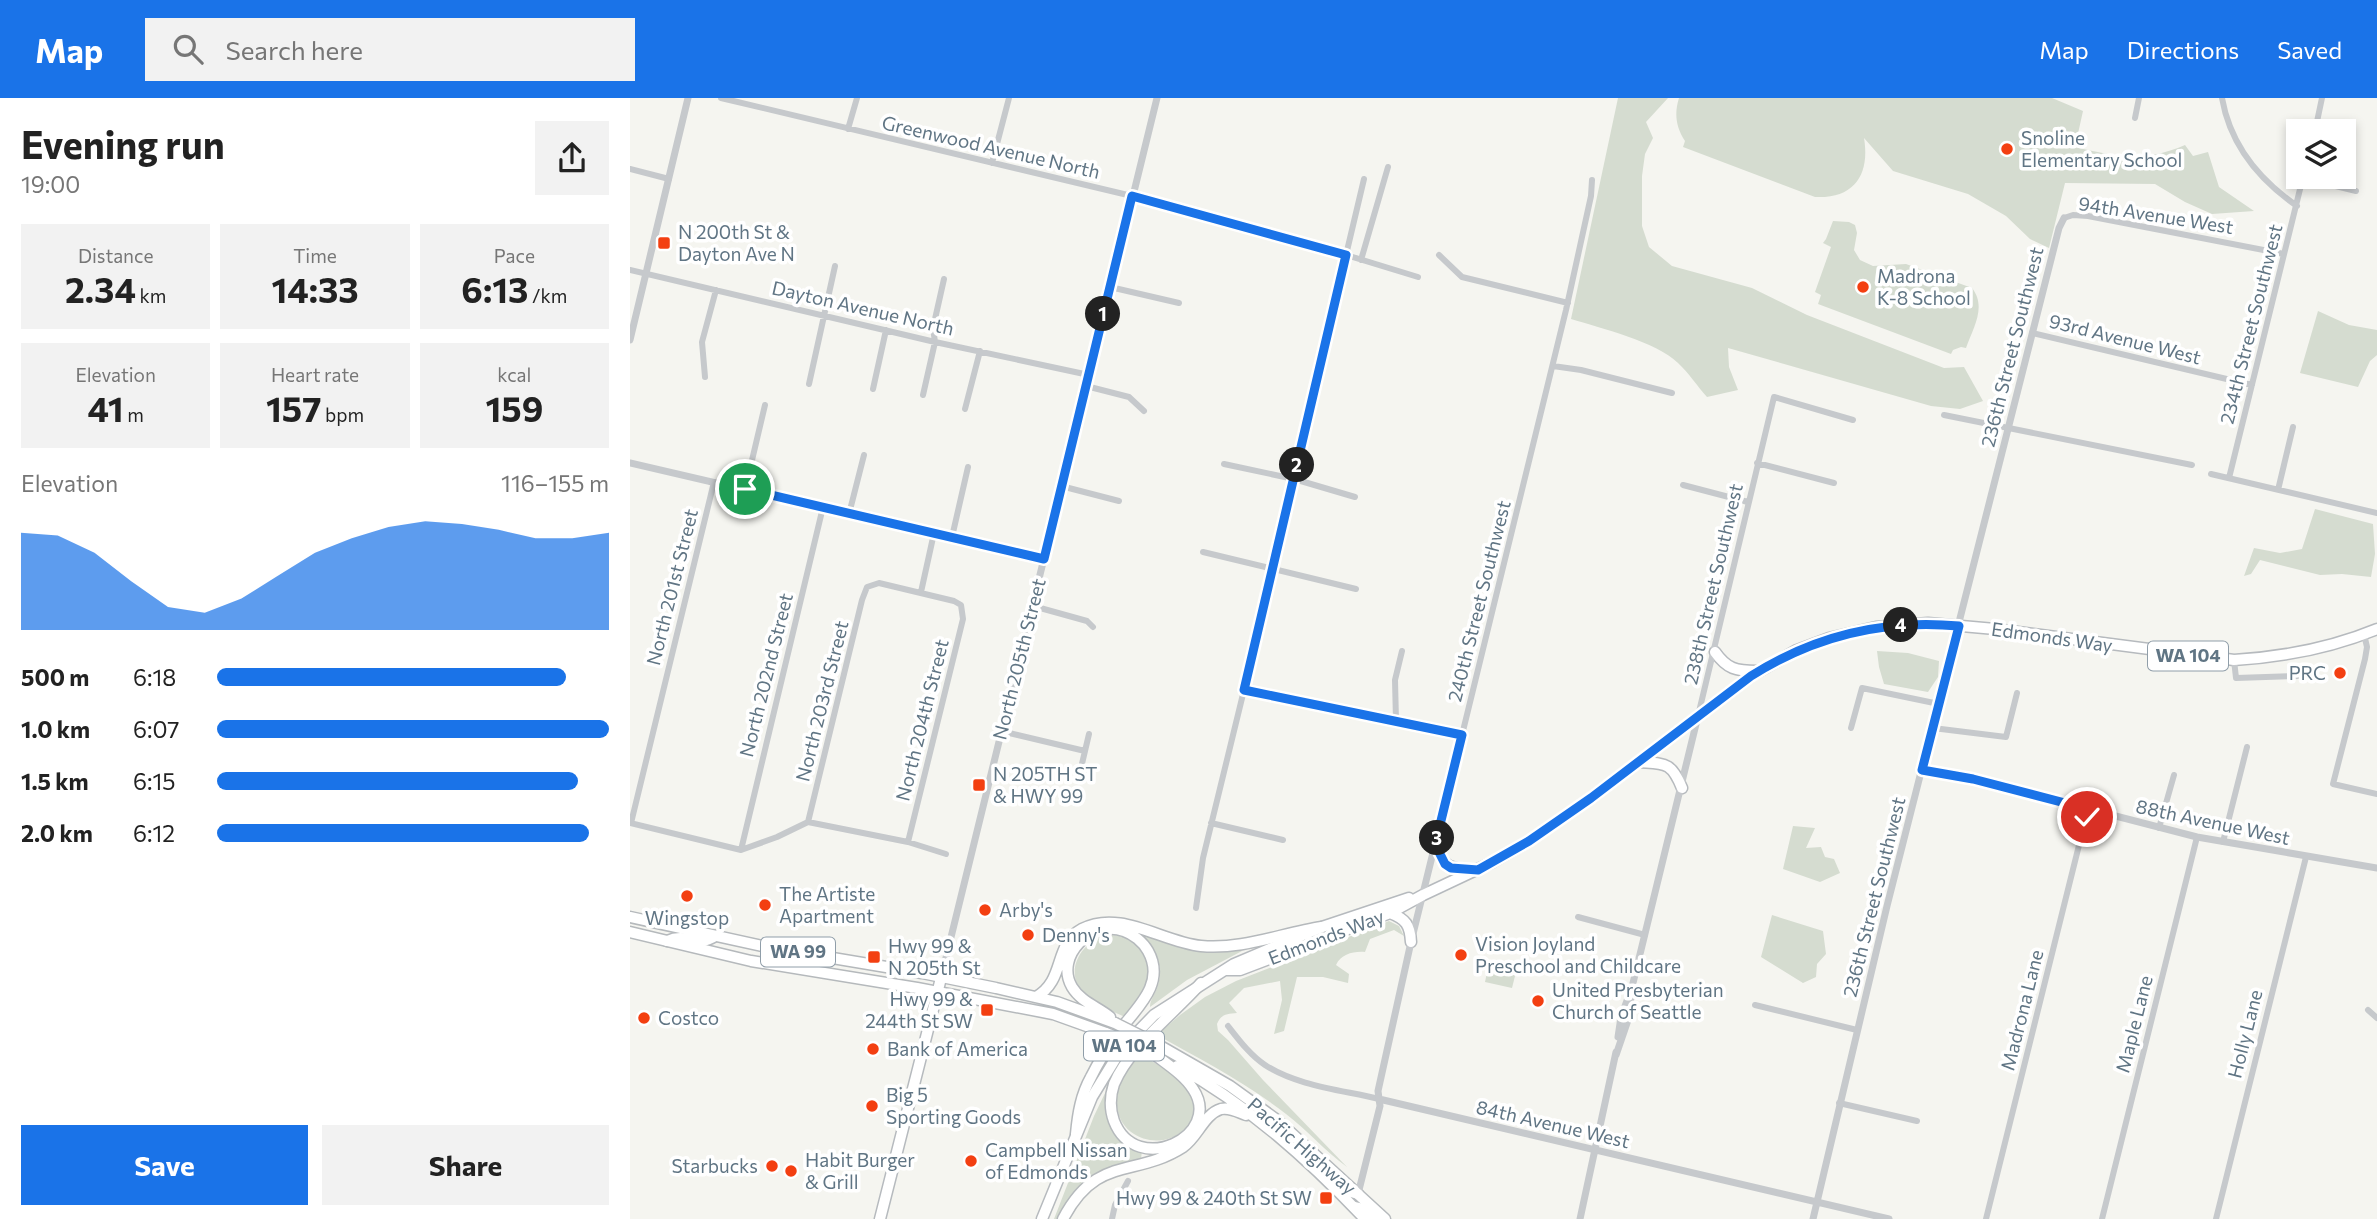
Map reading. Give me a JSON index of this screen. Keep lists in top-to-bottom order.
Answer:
{
  "streets": {
    "main road": [
      "Edmonds Way",
      "WA 104",
      "North 205th Street",
      "WA 99",
      "Pacific Highway"
    ],
    "street": [
      "Greenwood Avenue North",
      "94th Avenue West",
      "Dayton Avenue North",
      "234th Street Southwest",
      "93rd Avenue West",
      "236th Street Southwest",
      "238th Street Southwest",
      "North 201st Street",
      "240th Street Southwest",
      "North 202nd Street",
      "North 203rd Street",
      "North 204th Street",
      "88th Avenue West",
      "Madrona Lane",
      "Maple Lane",
      "Holly Lane",
      "84th Avenue West"
    ]
  },
  "crossings": [
    ["Greenwood Avenue North", "North 205th Street"],
    ["94th Avenue West", "234th Street Southwest"],
    ["94th Avenue West", "236th Street Southwest"],
    ["Dayton Avenue North", "North 205th Street"],
    ["234th Street Southwest", "93rd Avenue West"],
    ["93rd Avenue West", "236th Street Southwest"],
    ["236th Street Southwest", "Edmonds Way"],
    ["236th Street Southwest", "88th Avenue West"],
    ["236th Street Southwest", "84th Avenue West"],
    ["238th Street Southwest", "Edmonds Way"],
    ["238th Street Southwest", "84th Avenue West"],
    ["240th Street Southwest", "Edmonds Way"],
    ["240th Street Southwest", "84th Avenue West"],
    ["240th Street Southwest", "Pacific Highway"],
    ["North 205th Street", "WA 99"],
    ["North 205th Street", "Pacific Highway"],
    ["North 203rd Street", "North 204th Street"],
    ["88th Avenue West", "Madrona Lane"],
    ["88th Avenue West", "Maple Lane"],
    ["88th Avenue West", "Holly Lane"],
    ["WA 99", "Pacific Highway"]
  ],
  "places": {
    "other": [
      "Snoline Elementary School",
      "Madrona K-8 School",
      "PRC",
      "Wingstop",
      "The Artiste Apartment",
      "Arby's",
      "Denny's",
      "Vision Joyland Preschool and Childcare",
      "United Presbyterian Church of Seattle",
      "Costco",
      "Bank of America",
      "Big 5 Sporting Goods",
      "Campbell Nissan of Edmonds",
      "Starbucks",
      "Habit Burger & Grill"
    ],
    "transit": [
      "N 200th St & Dayton Ave N",
      "N 205TH ST & HWY 99",
      "Hwy 99 & N 205th St",
      "Hwy 99 & 244th St SW",
      "Hwy 99 & 240th St SW"
    ]
  },
  "page": {
    "header": "Map",
    "search": "Search here",
    "nav": ["Map", "Directions", "Saved"],
    "heading": ["Evening run", "19:00"],
    "stats": [
      ["Distance", "2.34 km"],
      ["Time", "14:33"],
      ["Pace", "6:13 /km"],
      ["Elevation", "41 m"],
      ["Heart rate", "157 bpm"],
      ["kcal", "159"]
    ],
    "pins": [
      "1",
      "2",
      "4",
      "3"
    ],
    "chart": ["Elevation", "116–155 m"],
    "list": [
      {
        "name": "500 m",
        "note": "6:18"
      },
      {
        "name": "1.0 km",
        "note": "6:07"
      },
      {
        "name": "1.5 km",
        "note": "6:15"
      },
      {
        "name": "2.0 km",
        "note": "6:12"
      }
    ],
    "buttons": ["Save", "Share"]
  }
}
